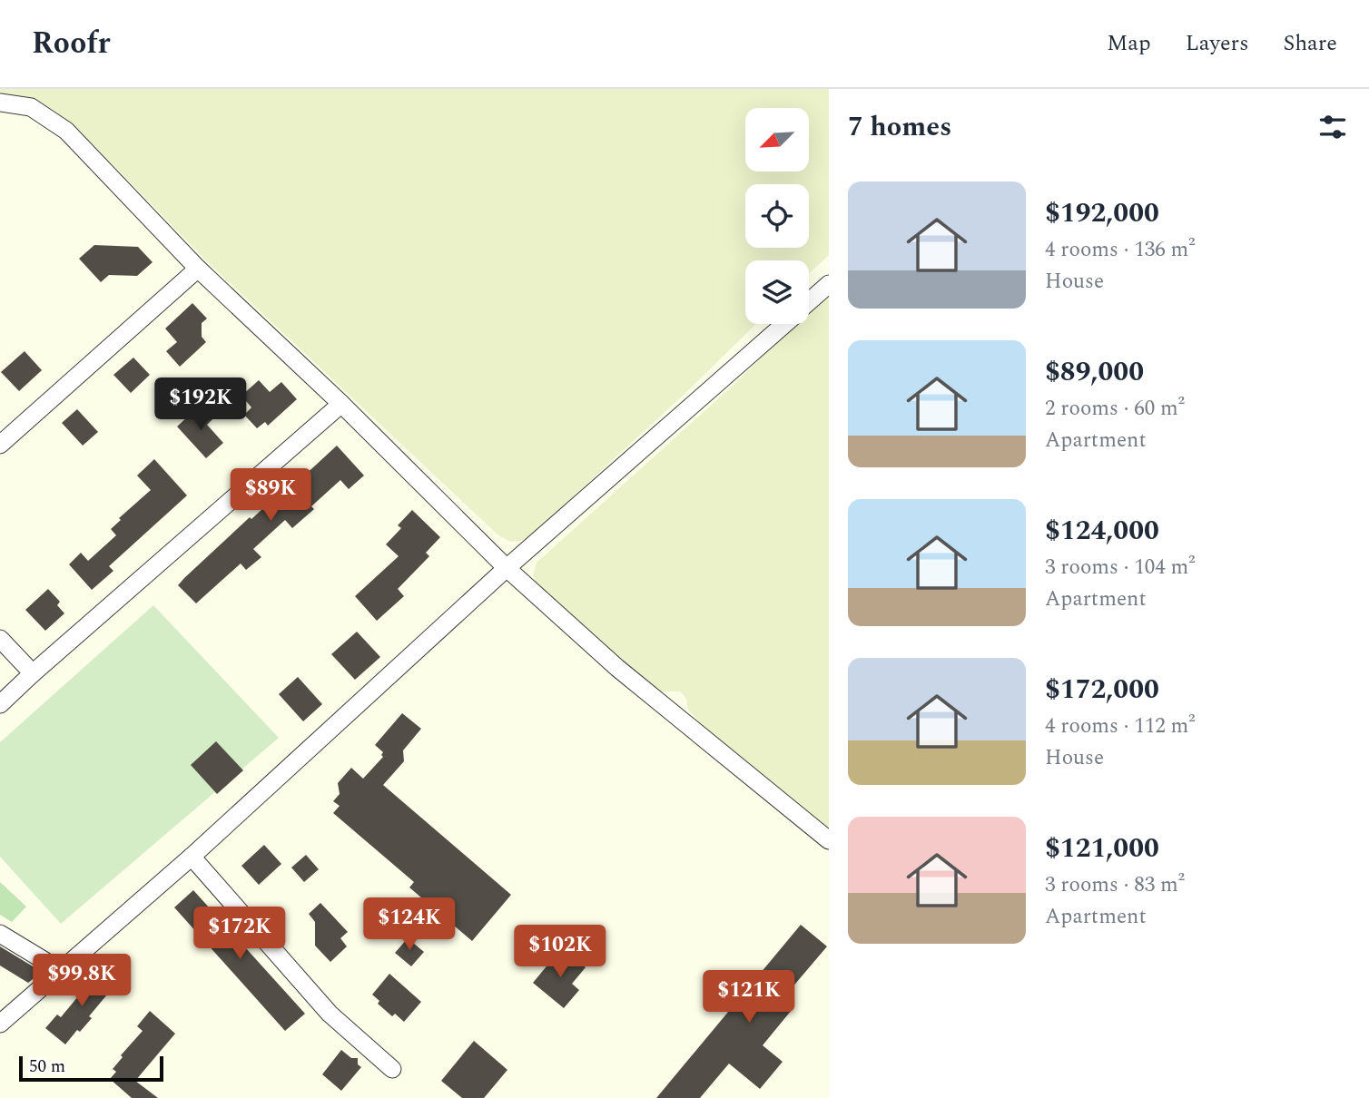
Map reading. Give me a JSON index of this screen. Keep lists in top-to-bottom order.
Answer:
{
  "scale_bar": "50 m",
  "north": "bottom left",
  "page": {
    "header": "Roofr",
    "nav": ["Map", "Layers", "Share"],
    "heading": "7 homes",
    "list": [
      {
        "name": "$192,000",
        "note": "4 rooms · 136 m² · House"
      },
      {
        "name": "$89,000",
        "note": "2 rooms · 60 m² · Apartment"
      },
      {
        "name": "$124,000",
        "note": "3 rooms · 104 m² · Apartment"
      },
      {
        "name": "$172,000",
        "note": "4 rooms · 112 m² · House"
      },
      {
        "name": "$121,000",
        "note": "3 rooms · 83 m² · Apartment"
      }
    ],
    "price": [
      "$192K",
      "$89K",
      "$124K",
      "$172K",
      "$102K",
      "$99.8K",
      "$121K"
    ],
    "scale": "50 m"
  }
}
